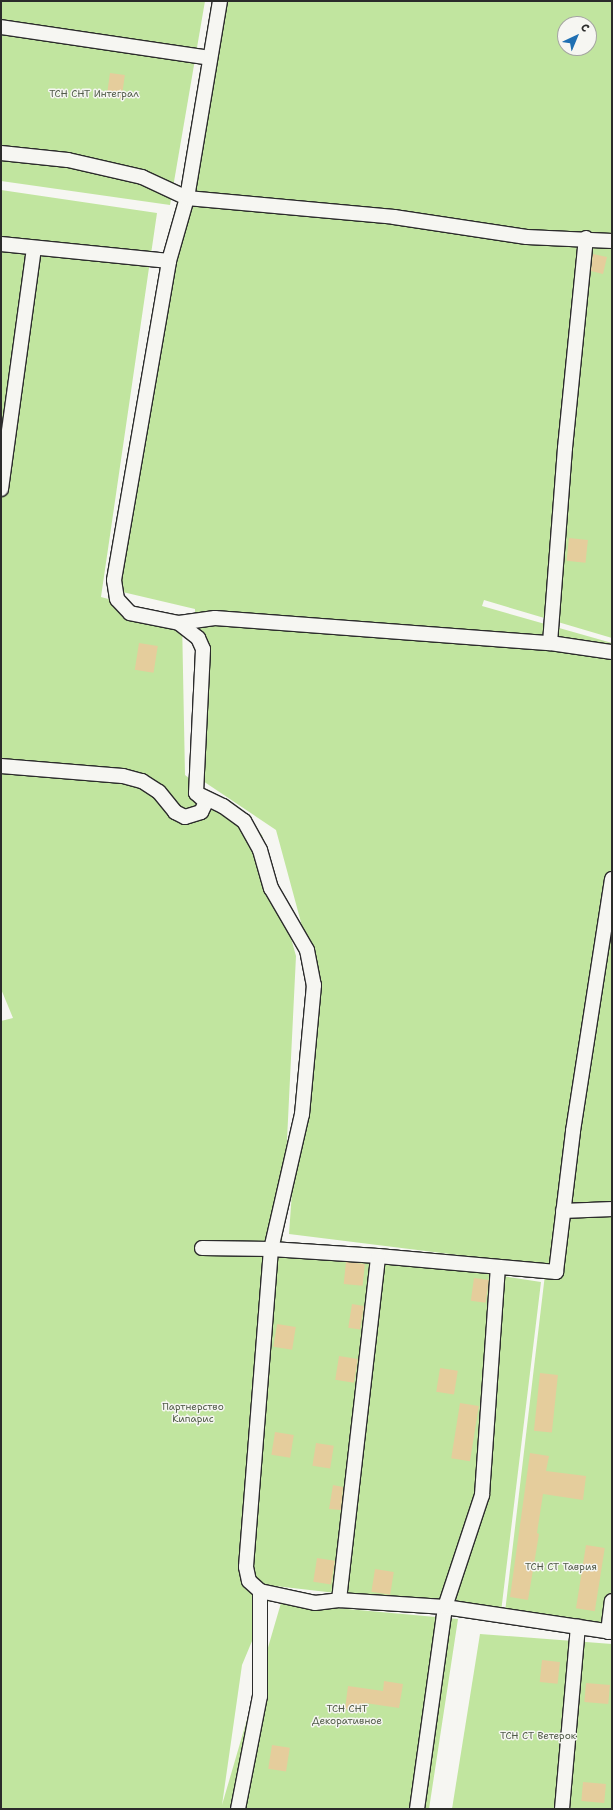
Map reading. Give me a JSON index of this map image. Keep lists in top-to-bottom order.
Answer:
{
  "parks": [
    "ТСН СНТ Интеграл",
    "Партнерство Кипарис",
    "ТСН СТ Таврия",
    "ТСН СНТ Декоративное",
    "ТСН СТ Ветерок"
  ],
  "north": "top right"
}
